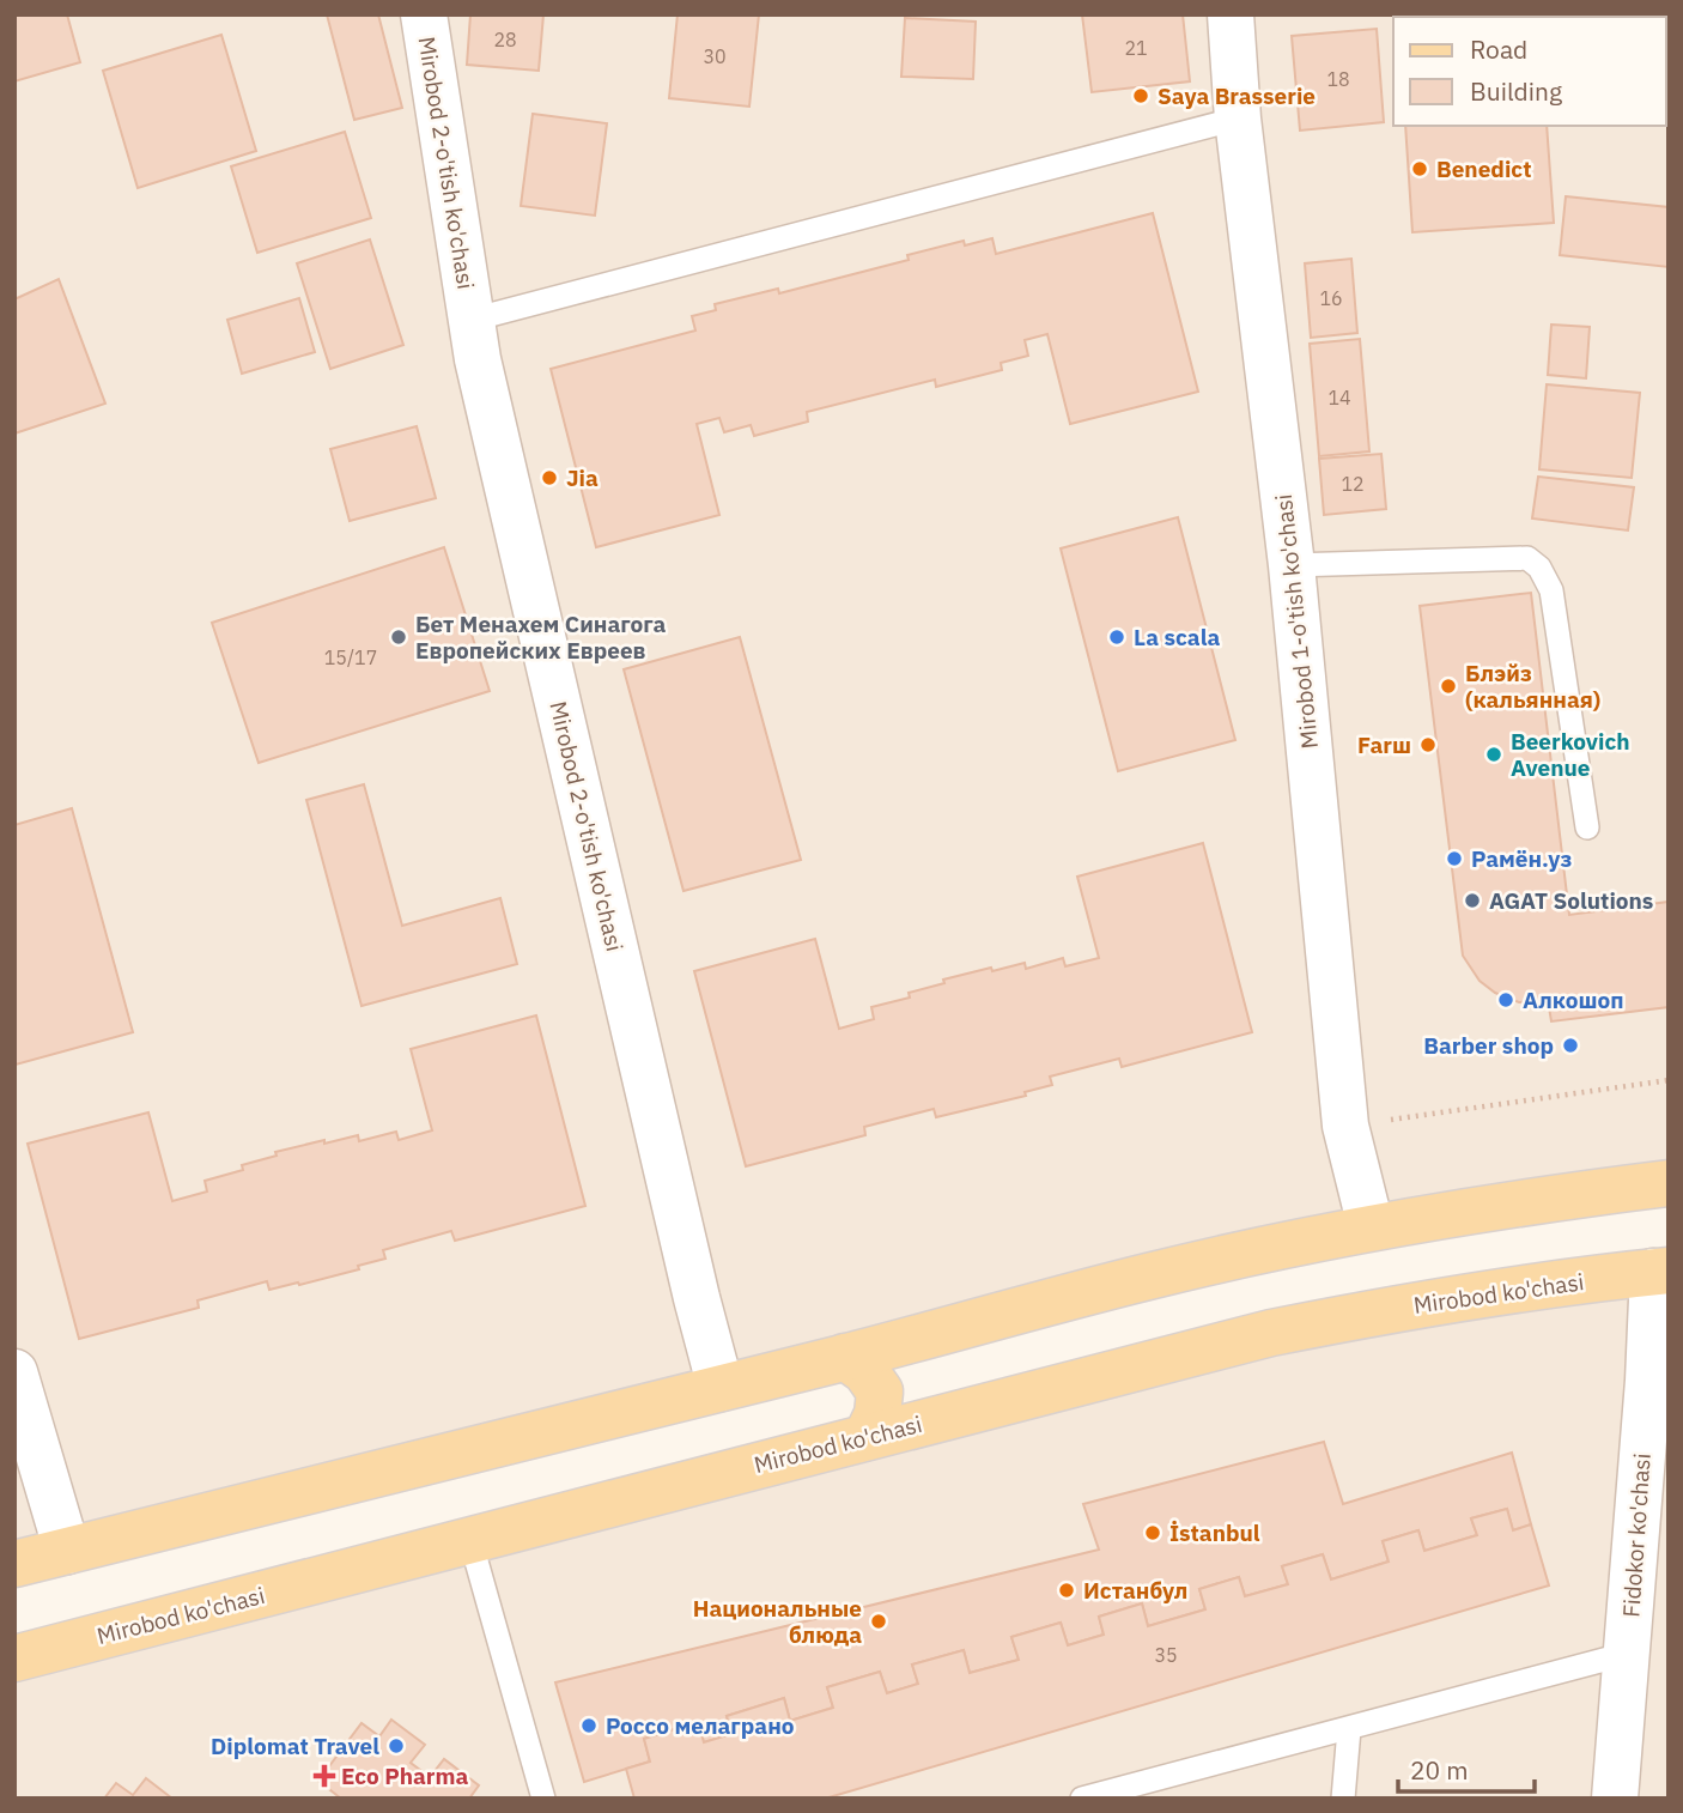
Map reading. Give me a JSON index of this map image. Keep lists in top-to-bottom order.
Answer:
{
  "streets": {
    "main road": ["Mirobod ko'chasi"],
    "street": ["Mirobod 2-o'tish ko'chasi", "Mirobod 1-o'tish ko'chasi", "Fidokor ko'chasi"]
  },
  "crossings": [
    ["Mirobod ko'chasi", "Fidokor ko'chasi"]
  ],
  "places": {
    "other": [
      "Saya Brasserie",
      "Benedict",
      "Jia",
      "Бет Менахем Синагога Европейских Евреев",
      "La scala",
      "Блэйз (кальянная)",
      "Farш",
      "Beerkovich Avenue",
      "Рамён.уз",
      "AGAT Solutions",
      "Алкошоп",
      "Barber shop",
      "İstanbul",
      "Истанбул",
      "Национальные блюда",
      "Россо мелаграно",
      "Diplomat Travel"
    ],
    "health": ["Eco Pharma"]
  },
  "house_numbers": [
    "28",
    "21",
    "30",
    "18",
    "16",
    "14",
    "12",
    "15/17",
    "35"
  ],
  "legend": ["Road", "Building"],
  "scale_bar": "20 m"
}
